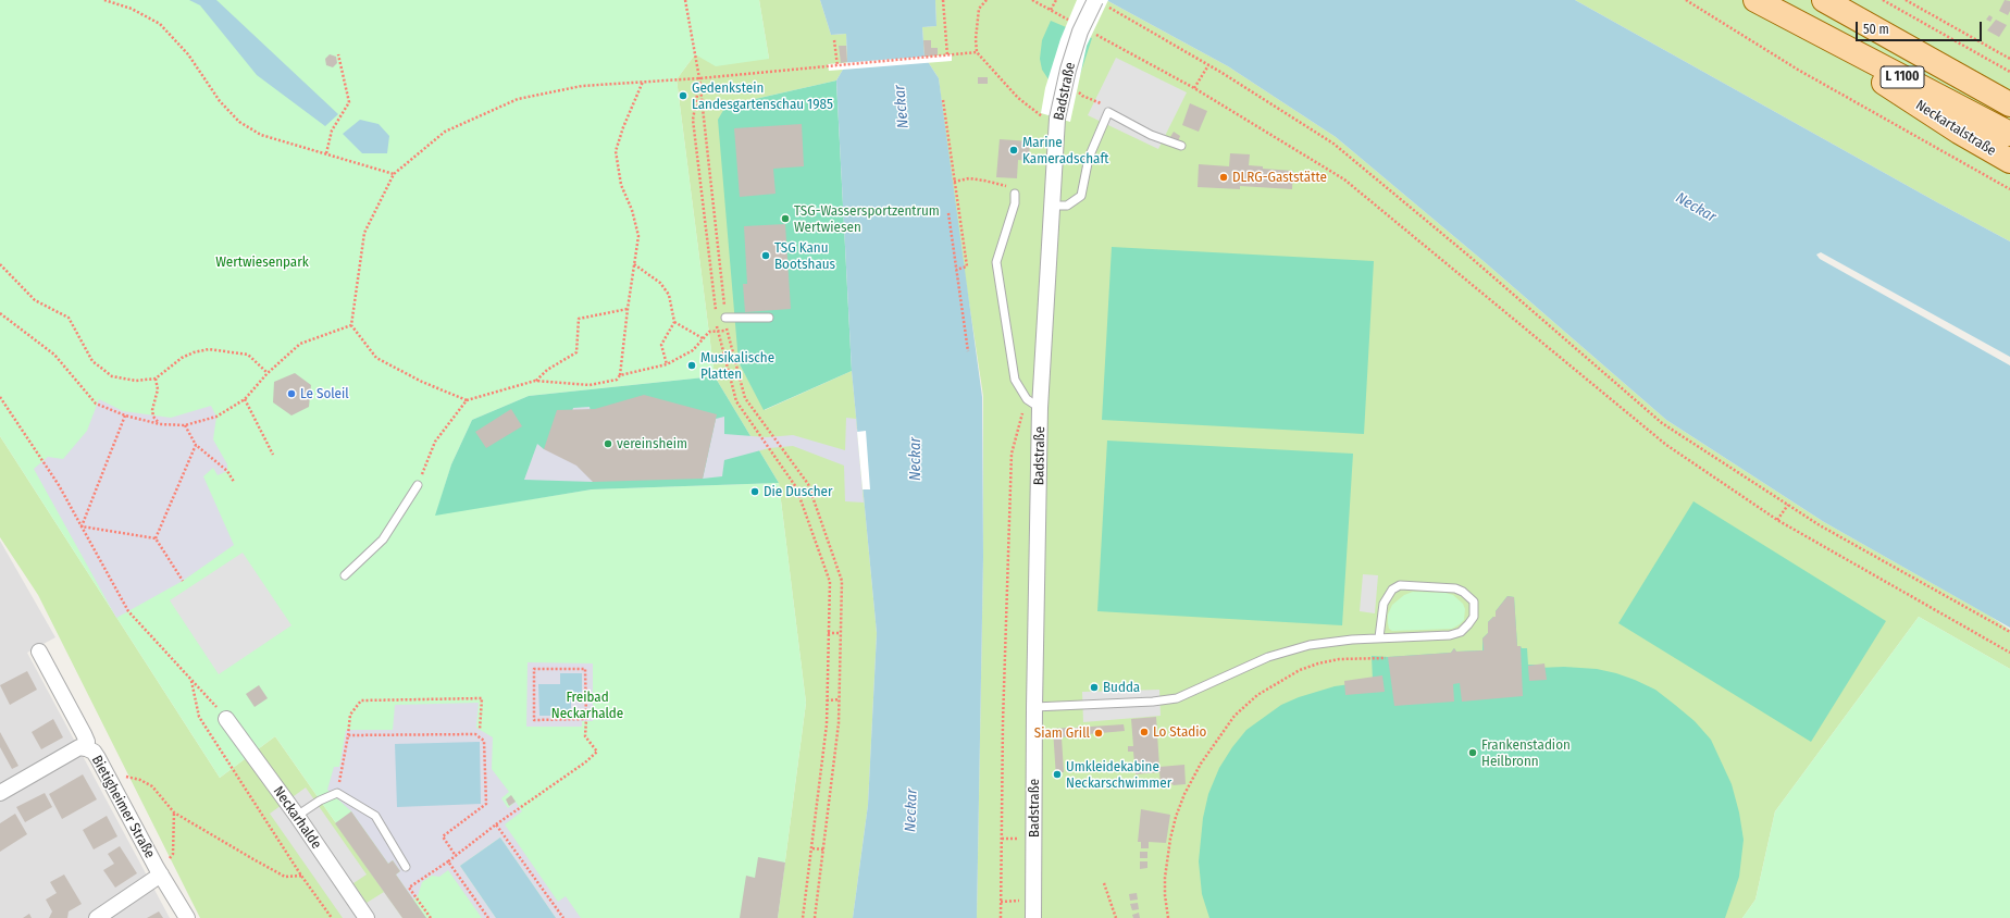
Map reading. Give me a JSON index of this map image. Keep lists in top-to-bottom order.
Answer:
{
  "streets": {
    "main road": ["L 1100", "Neckartalstraße"],
    "street": ["Badstraße", "Bietigheimer Straße", "Neckarhalde"]
  },
  "water": ["Neckar"],
  "parks": ["Wertwiesenpark", "Freibad Neckarhalde"],
  "places": [
    "Gedenkstein Landesgartenschau 1985",
    "Marine Kameradschaft",
    "DLRG-Gaststätte",
    "TSG-Wassersportzentrum Wertwiesen",
    "TSG Kanu Bootshaus",
    "Musikalische Platten",
    "Le Soleil",
    "vereinsheim",
    "Die Duscher",
    "Budda",
    "Lo Stadio",
    "Siam Grill",
    "Frankenstadion Heilbronn",
    "Umkleidekabine Neckarschwimmer"
  ],
  "scale_bar": "50 m"
}
